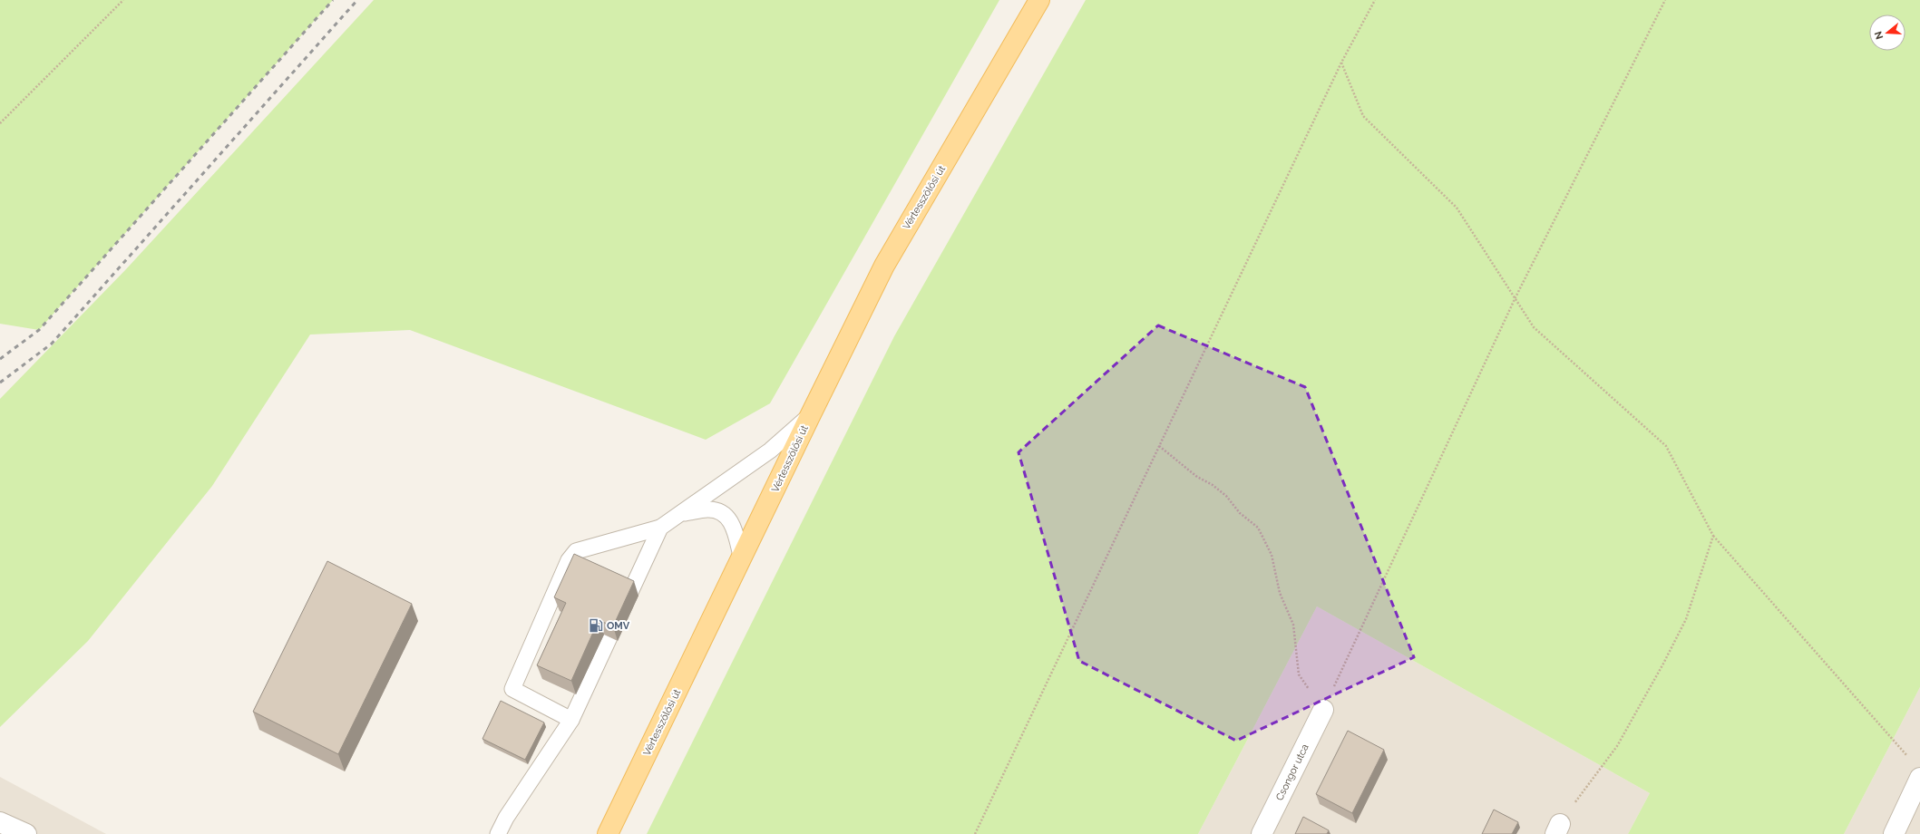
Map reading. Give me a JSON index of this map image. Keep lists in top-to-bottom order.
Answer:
{
  "streets": {
    "main road": ["Vértesszőlősi út"],
    "street": ["Csongor utca"]
  },
  "places": {
    "fuel station": ["OMV"]
  },
  "north": "left"
}
